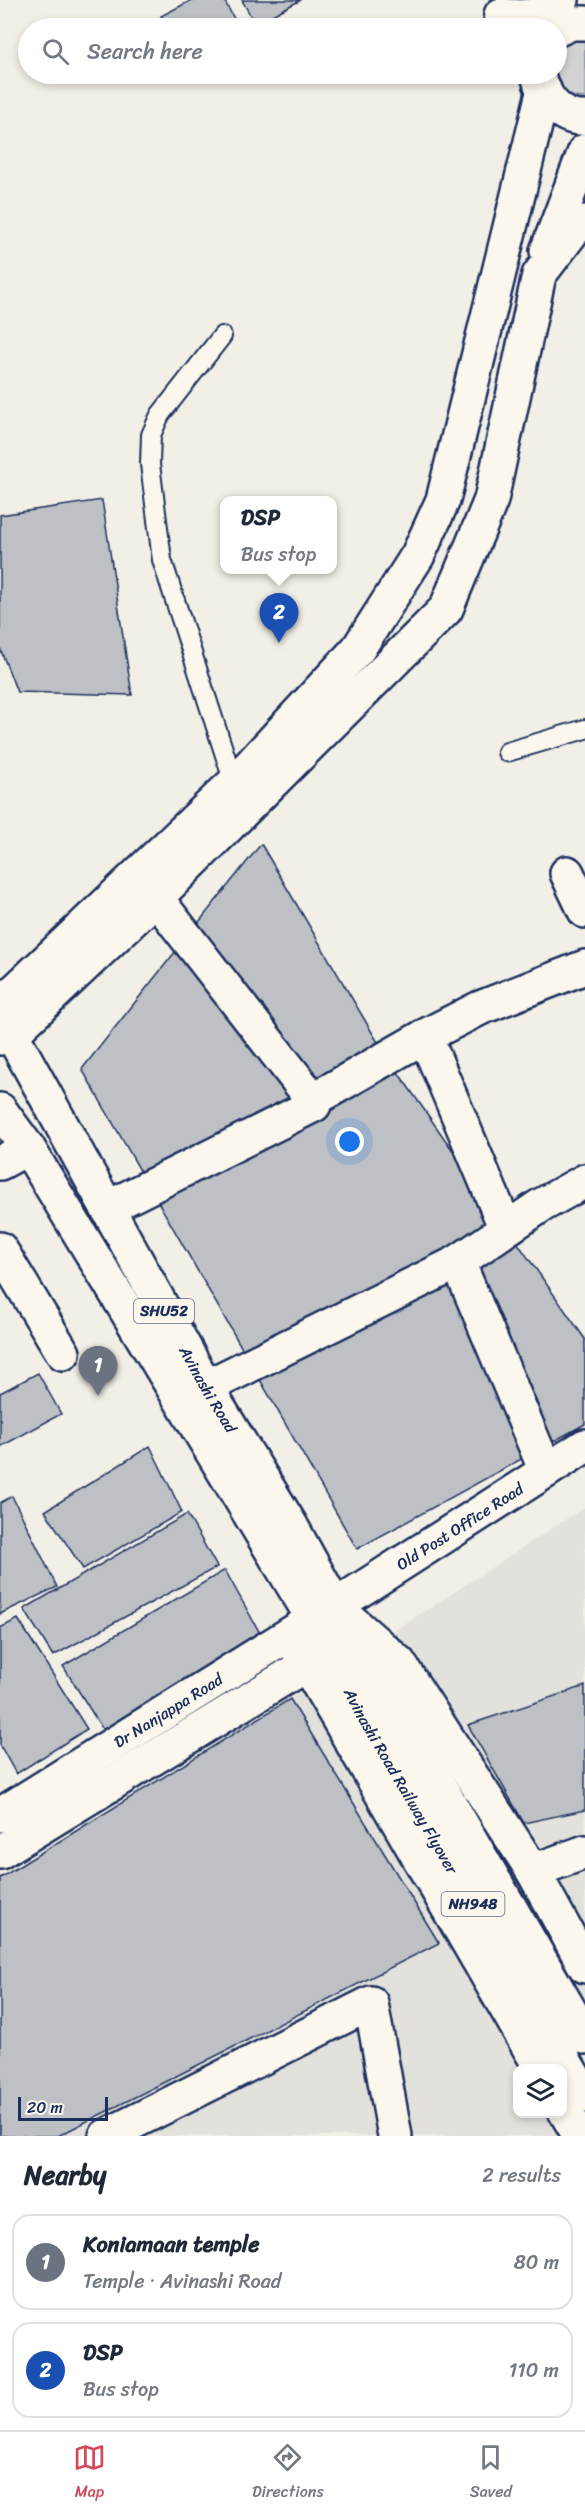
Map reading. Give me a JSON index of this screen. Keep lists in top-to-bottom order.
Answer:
{
  "streets": {
    "main road": [
      "SHU52",
      "Avinashi Road",
      "Old Post Office Road",
      "Dr Nanjappa Road",
      "Avinashi Road Railway Flyover",
      "NH948"
    ]
  },
  "crossings": [
    ["Avinashi Road", "Old Post Office Road"],
    ["Avinashi Road", "Dr Nanjappa Road"],
    ["Avinashi Road", "Avinashi Road Railway Flyover"],
    ["Old Post Office Road", "Dr Nanjappa Road"],
    ["Old Post Office Road", "Avinashi Road Railway Flyover"],
    ["Dr Nanjappa Road", "Avinashi Road Railway Flyover"]
  ],
  "scale_bar": "20 m",
  "page": {
    "search": "Search here",
    "popup": ["DSP", "Bus stop"],
    "pins": ["2", "1"],
    "scale": "20 m",
    "heading": ["Nearby", "2 results"],
    "list": [
      {
        "mark": "1",
        "name": "Koniamaan temple",
        "note": "Temple · Avinashi Road",
        "value": "80 m"
      },
      {
        "mark": "2",
        "name": "DSP",
        "note": "Bus stop",
        "value": "110 m"
      }
    ],
    "nav": ["Map", "Directions", "Saved"]
  }
}
